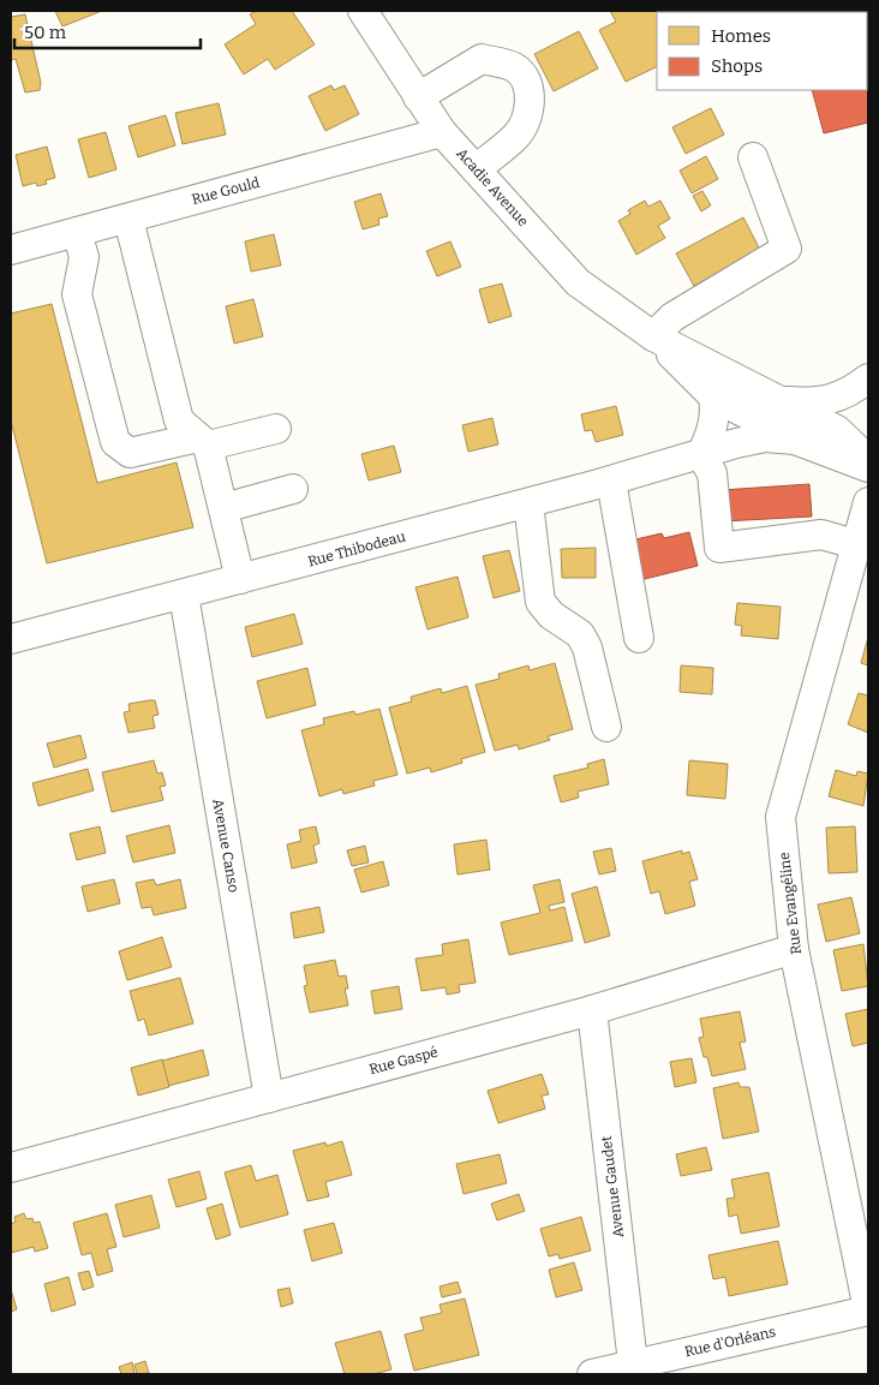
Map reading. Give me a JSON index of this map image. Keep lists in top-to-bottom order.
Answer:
{
  "streets": {
    "street": [
      "Acadie Avenue",
      "Rue Gould",
      "Rue Thibodeau",
      "Avenue Canso",
      "Rue Evangéline",
      "Rue Gaspé",
      "Avenue Gaudet",
      "Rue d'Orléans"
    ]
  },
  "crossings": [
    ["Acadie Avenue", "Rue Gould"],
    ["Acadie Avenue", "Rue Thibodeau"],
    ["Rue Thibodeau", "Avenue Canso"],
    ["Avenue Canso", "Rue Gaspé"],
    ["Rue Evangéline", "Rue Gaspé"],
    ["Rue Evangéline", "Rue d'Orléans"],
    ["Rue Gaspé", "Avenue Gaudet"],
    ["Avenue Gaudet", "Rue d'Orléans"]
  ],
  "legend": ["Homes", "Shops"],
  "scale_bar": "50 m"
}
